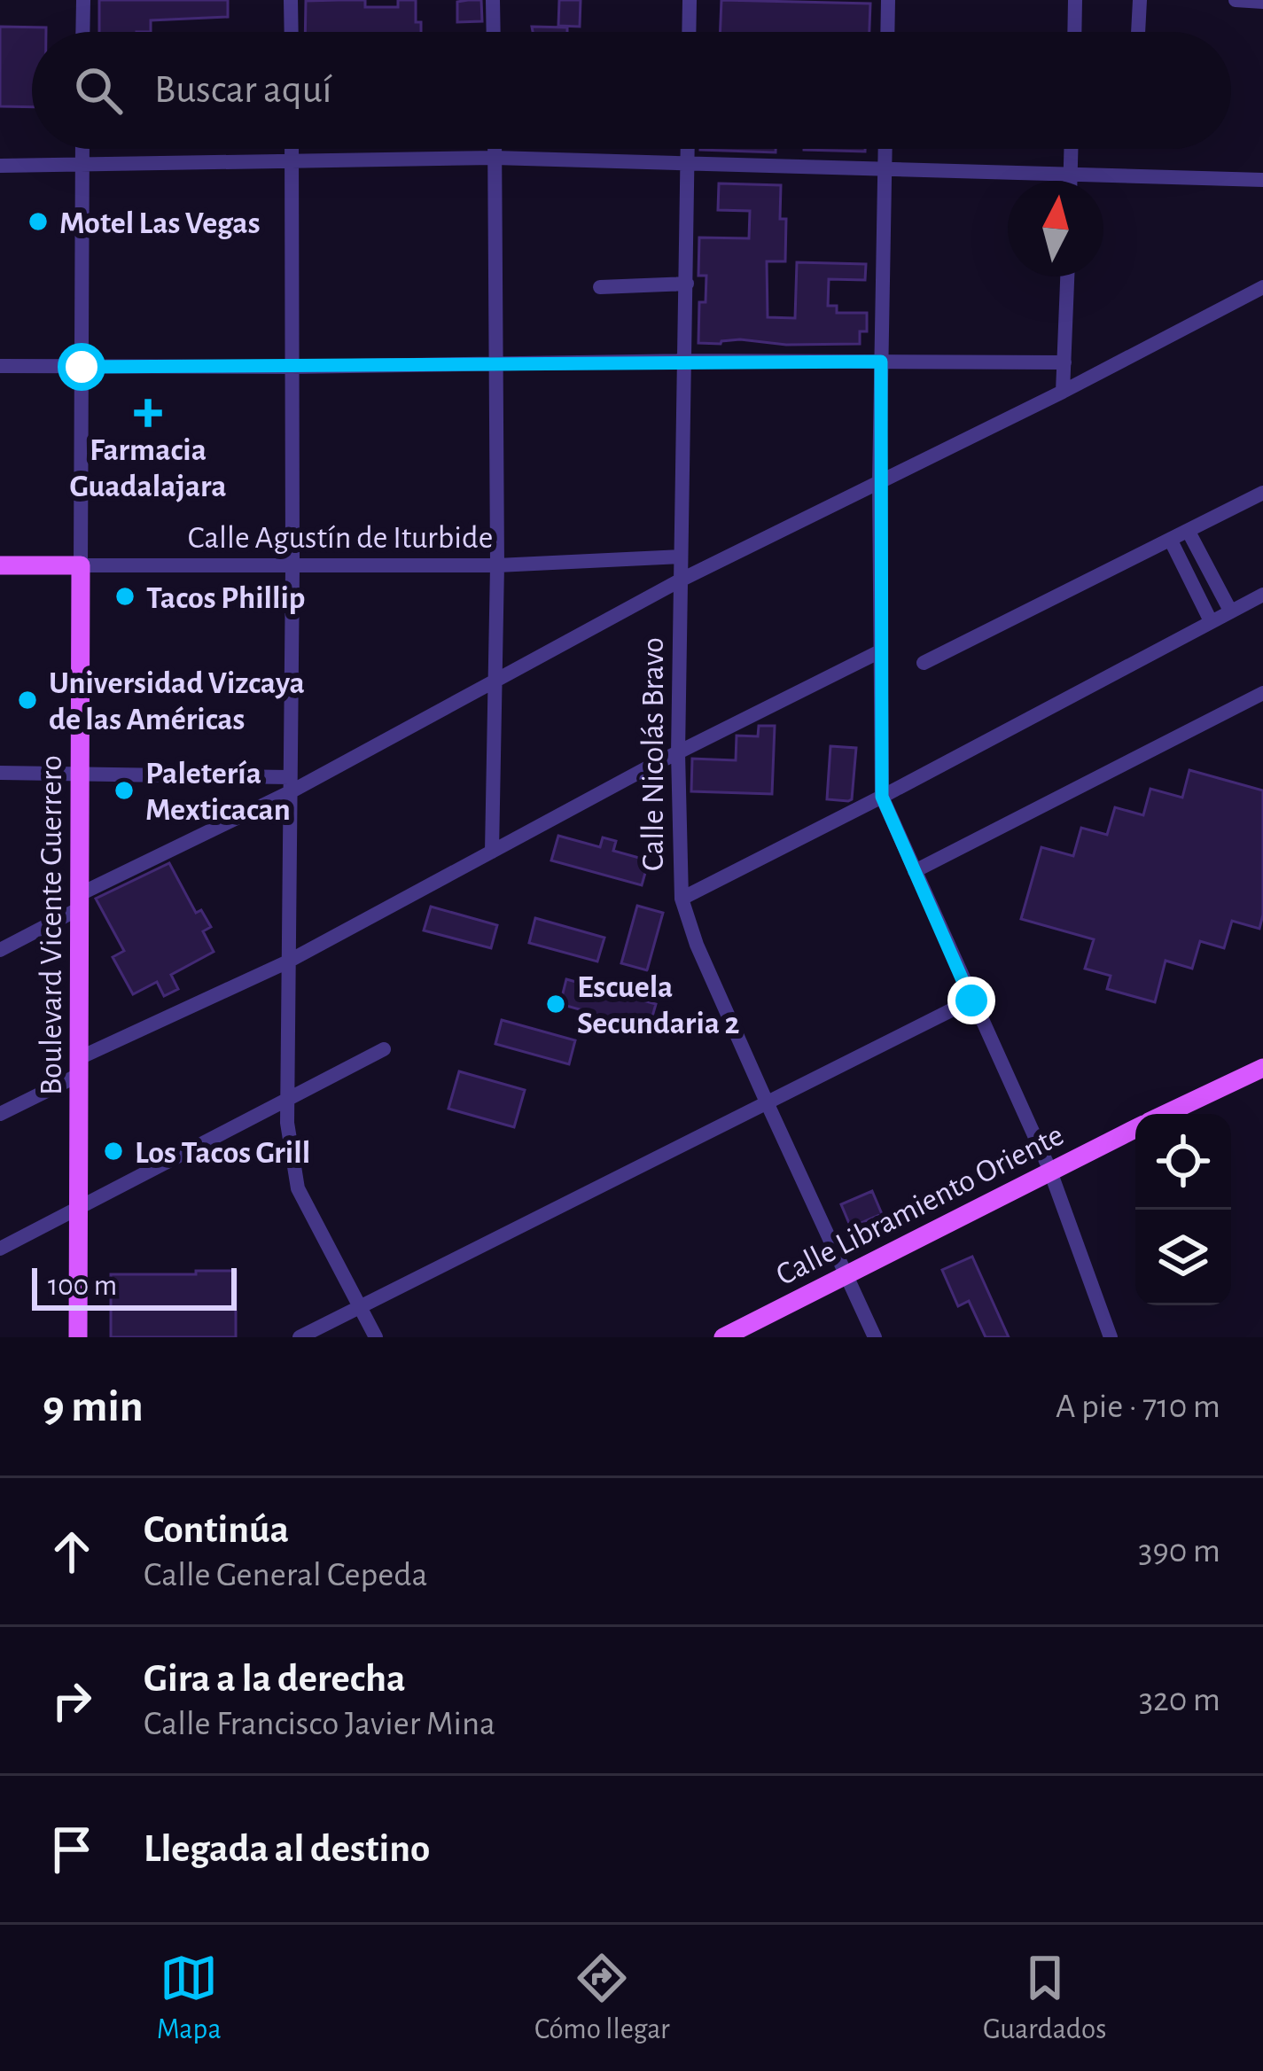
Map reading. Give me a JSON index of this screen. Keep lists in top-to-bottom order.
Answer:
{
  "streets": {
    "main road": ["Calle Agustín de Iturbide", "Boulevard Vicente Guerrero", "Calle Libramiento Oriente"],
    "street": ["Calle Nicolás Bravo"]
  },
  "crossings": [
    ["Calle Agustín de Iturbide", "Calle Nicolás Bravo"],
    ["Calle Agustín de Iturbide", "Boulevard Vicente Guerrero"],
    ["Calle Nicolás Bravo", "Calle Libramiento Oriente"]
  ],
  "places": {
    "other": [
      "Motel Las Vegas",
      "Tacos Phillip",
      "Universidad Vizcaya de las Américas",
      "Paletería Mexticacan",
      "Escuela Secundaria 2",
      "Los Tacos Grill"
    ],
    "health": ["Farmacia Guadalajara"]
  },
  "scale_bar": "100 m",
  "north": "top",
  "page": {
    "search": "Buscar aquí",
    "scale": "100 m",
    "heading": ["9 min", "A pie · 710 m"],
    "list": [
      ["Continúa", "Calle General Cepeda", "390 m"],
      ["Gira a la derecha", "Calle Francisco Javier Mina", "320 m"],
      "Llegada al destino"
    ],
    "nav": ["Mapa", "Cómo llegar", "Guardados"]
  }
}
